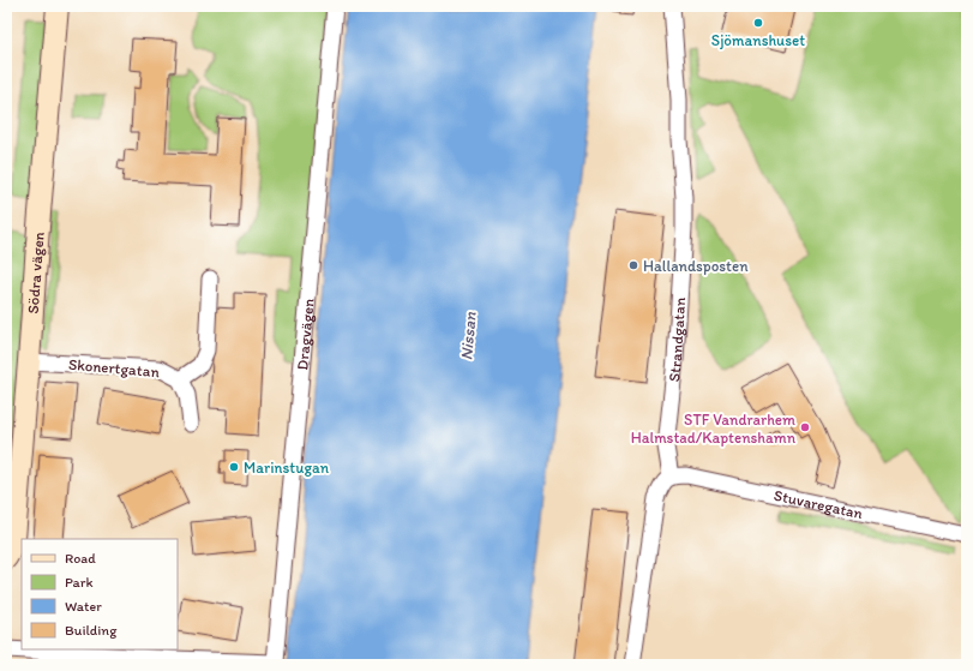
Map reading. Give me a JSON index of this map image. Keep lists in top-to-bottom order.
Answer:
{
  "streets": {
    "street": [
      "Södra vägen",
      "Dragvägen",
      "Strandgatan",
      "Skonertgatan",
      "Stuvaregatan"
    ]
  },
  "crossings": [
    ["Södra vägen", "Skonertgatan"],
    ["Strandgatan", "Stuvaregatan"]
  ],
  "water": ["Nissan"],
  "places": [
    "Sjömanshuset",
    "Hallandsposten",
    "STF Vandrarhem Halmstad/Kaptenshamn",
    "Marinstugan"
  ],
  "legend": [
    "Road",
    "Park",
    "Water",
    "Building"
  ]
}
